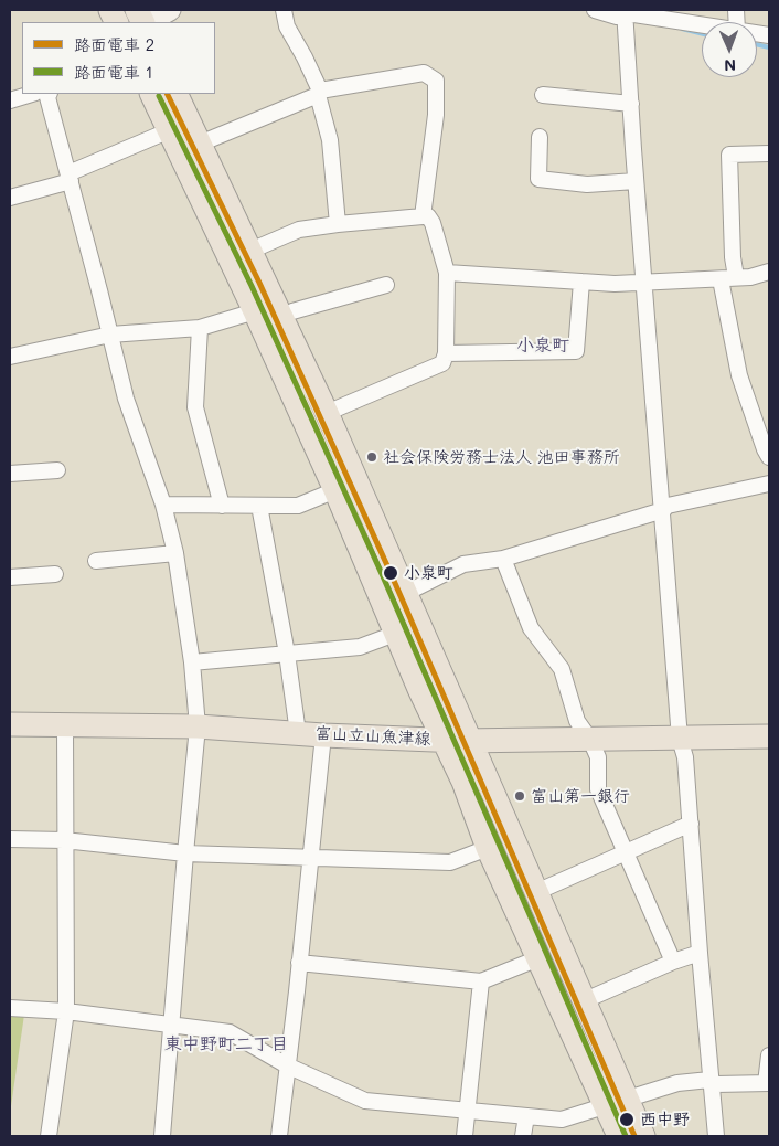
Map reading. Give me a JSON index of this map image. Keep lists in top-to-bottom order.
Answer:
{
  "streets": {
    "main road": ["富山立山魚津線"]
  },
  "districts": ["小泉町", "東中野町二丁目"],
  "places": [
    "社会保険労務士法人 池田事務所",
    "小泉町",
    "富山第一銀行",
    "西中野"
  ],
  "lines": ["tram line 2", "tram line 1"],
  "legend": ["路面電車 2", "路面電車 1"],
  "north": "bottom"
}
